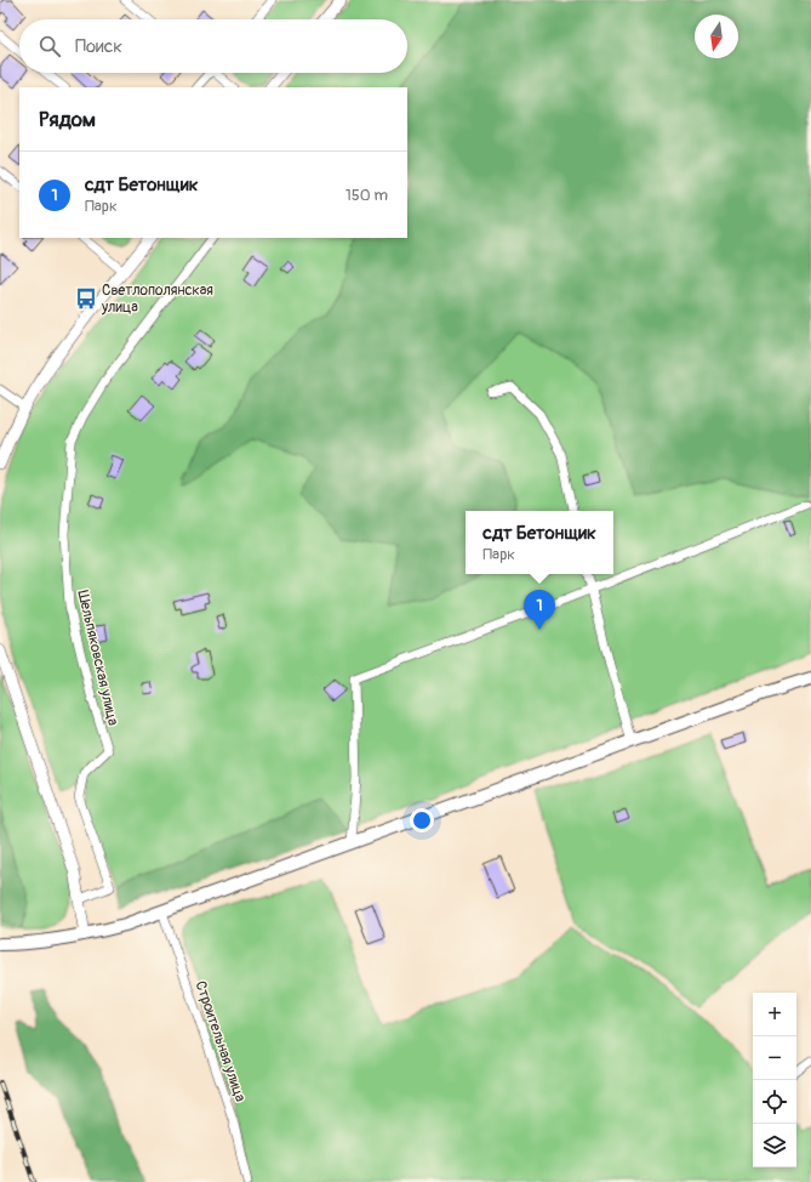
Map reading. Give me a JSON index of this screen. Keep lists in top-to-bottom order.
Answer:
{
  "streets": {
    "street": ["Шельпяковская улица", "Строительная улица"]
  },
  "places": {
    "bus stop": ["Светлополянская улица"]
  },
  "north": "bottom",
  "page": {
    "search": "Поиск",
    "heading": "Рядом",
    "list": [
      {
        "mark": "1",
        "name": "сдт Бетонщик",
        "note": "Парк",
        "value": "150 m"
      }
    ],
    "popup": ["сдт Бетонщик", "Парк"],
    "pins": "1",
    "map_buttons": ["+", "−"]
  }
}
